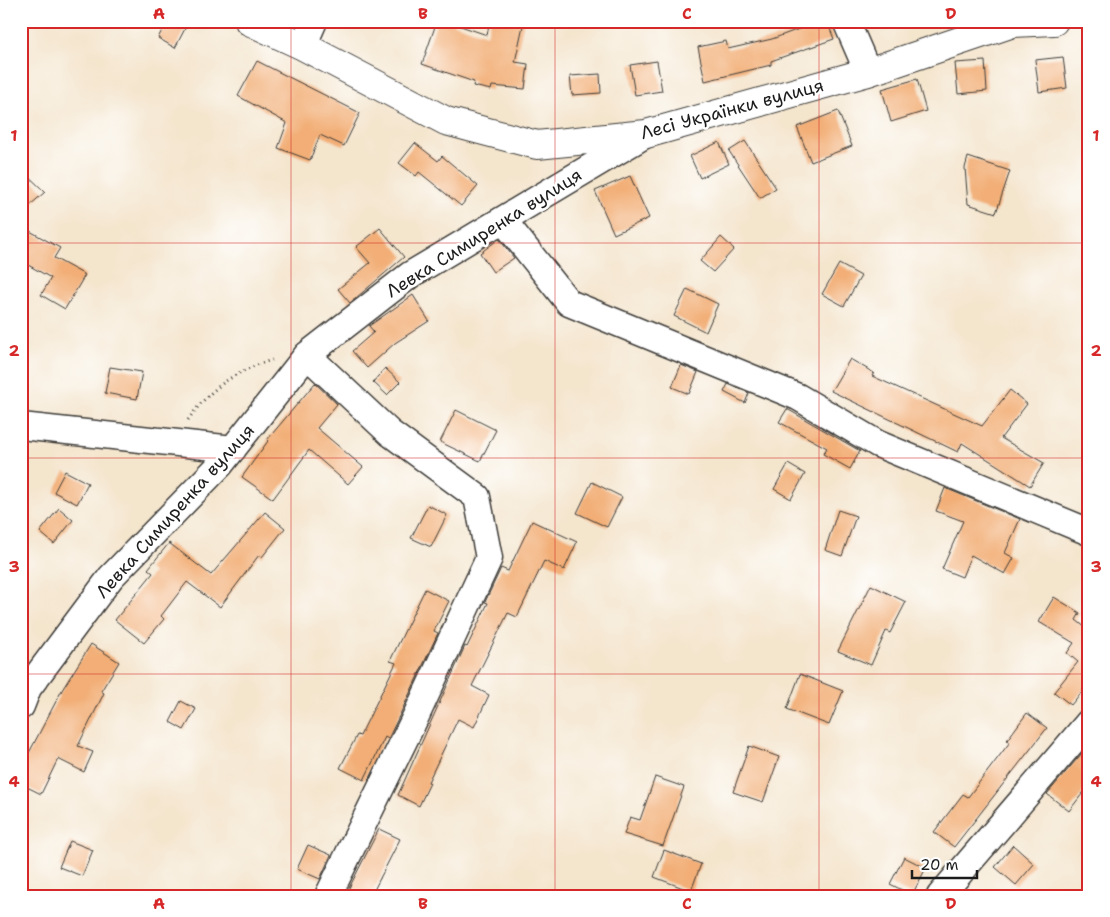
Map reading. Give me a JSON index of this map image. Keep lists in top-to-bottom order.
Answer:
{
  "streets": {
    "street": ["Лесі Українки вулиця", "Левка Симиренка вулиця"]
  },
  "crossings": [
    ["Лесі Українки вулиця", "Левка Симиренка вулиця"]
  ],
  "scale_bar": "20 m",
  "grid": {
    "columns": [
      "A",
      "B",
      "C",
      "D"
    ],
    "rows": [
      "1",
      "2",
      "3",
      "4"
    ]
  }
}
